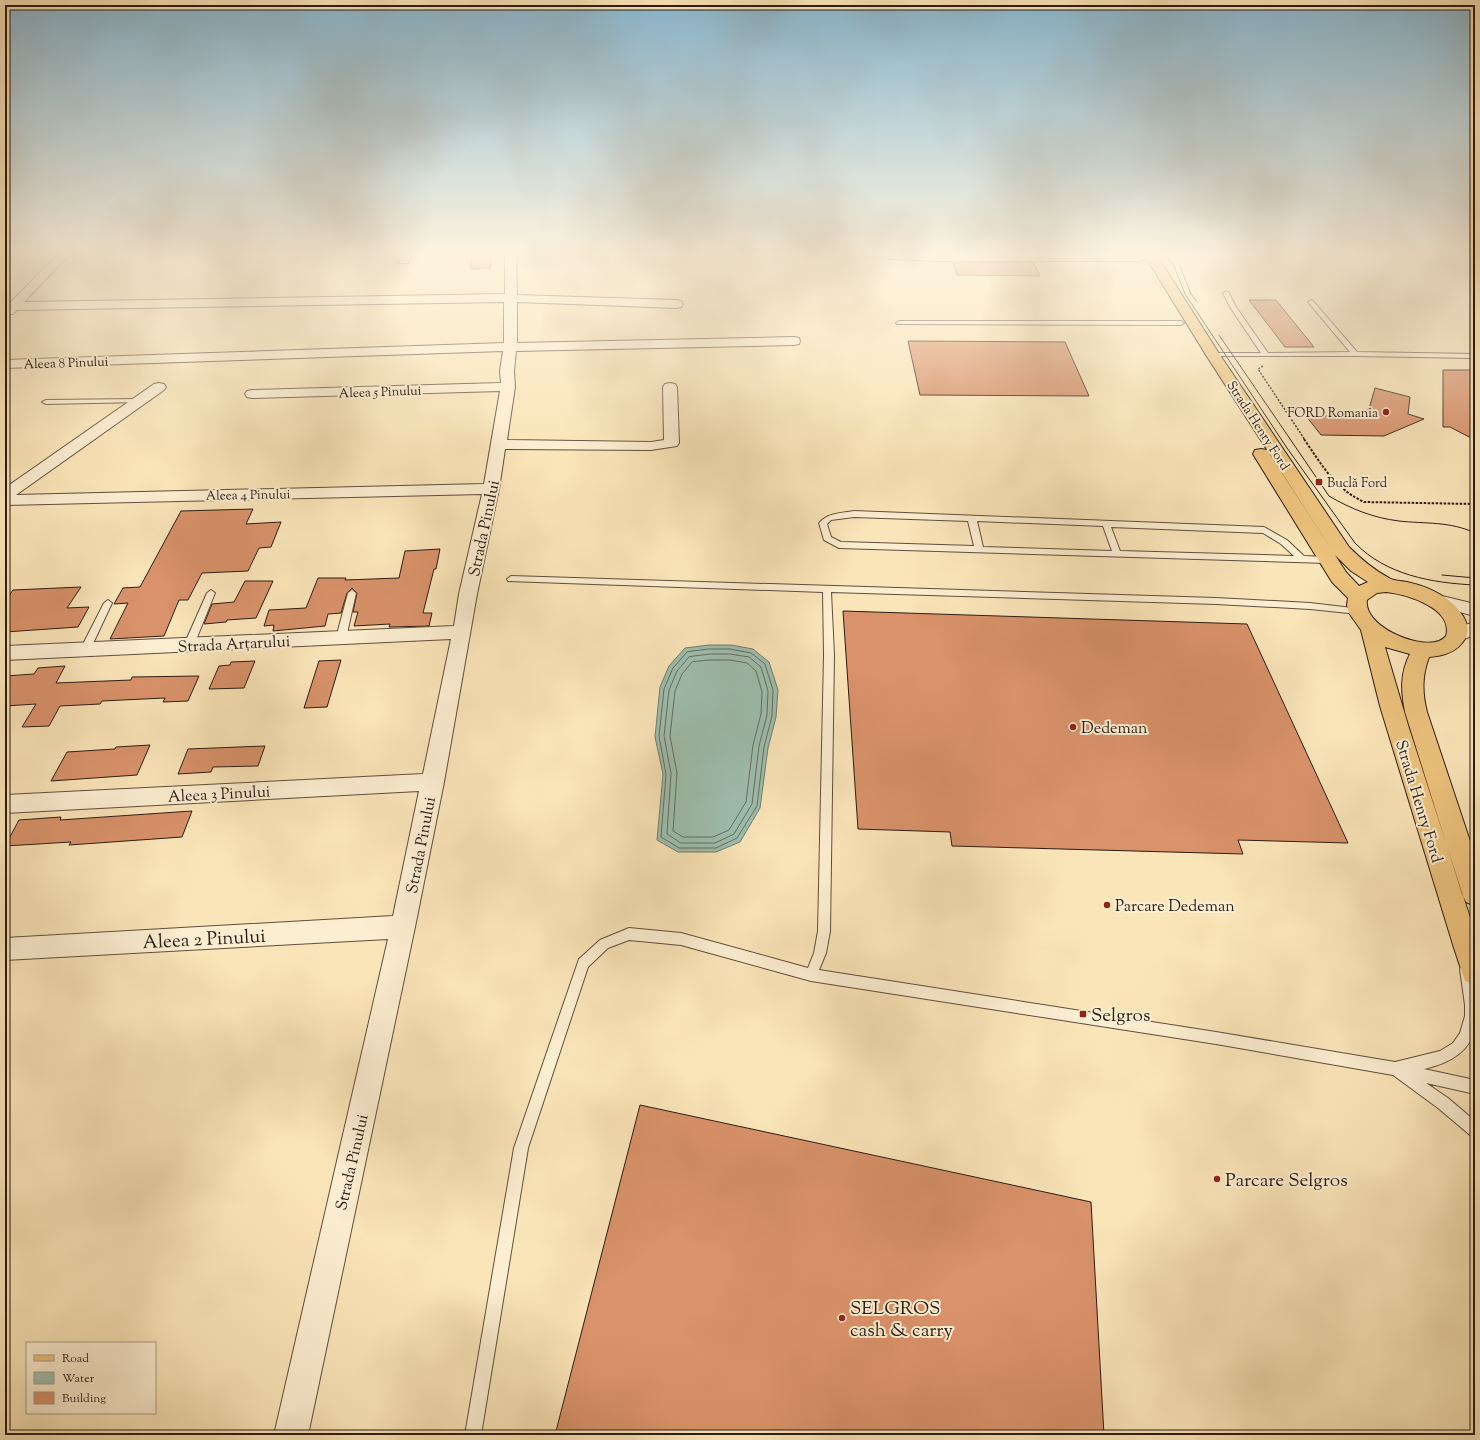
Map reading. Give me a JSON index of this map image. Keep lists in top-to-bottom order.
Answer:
{
  "streets": {
    "main road": ["Strada Henry Ford"],
    "street": [
      "Aleea 8 Pinului",
      "Aleea 5 Pinului",
      "Aleea 4 Pinului",
      "Strada Pinului",
      "Strada Arțarului",
      "Aleea 3 Pinului",
      "Aleea 2 Pinului"
    ]
  },
  "crossings": [
    ["Aleea 8 Pinului", "Strada Pinului"],
    ["Aleea 5 Pinului", "Strada Pinului"],
    ["Aleea 4 Pinului", "Strada Pinului"],
    ["Strada Pinului", "Strada Arțarului"],
    ["Strada Pinului", "Aleea 3 Pinului"],
    ["Strada Pinului", "Aleea 2 Pinului"]
  ],
  "places": {
    "other": [
      "FORD Romania",
      "Dedeman",
      "Parcare Dedeman",
      "Parcare Selgros",
      "SELGROS cash & carry"
    ],
    "transit": ["Buclă Ford", "Selgros"]
  },
  "legend": ["Road", "Water", "Building"]
}
